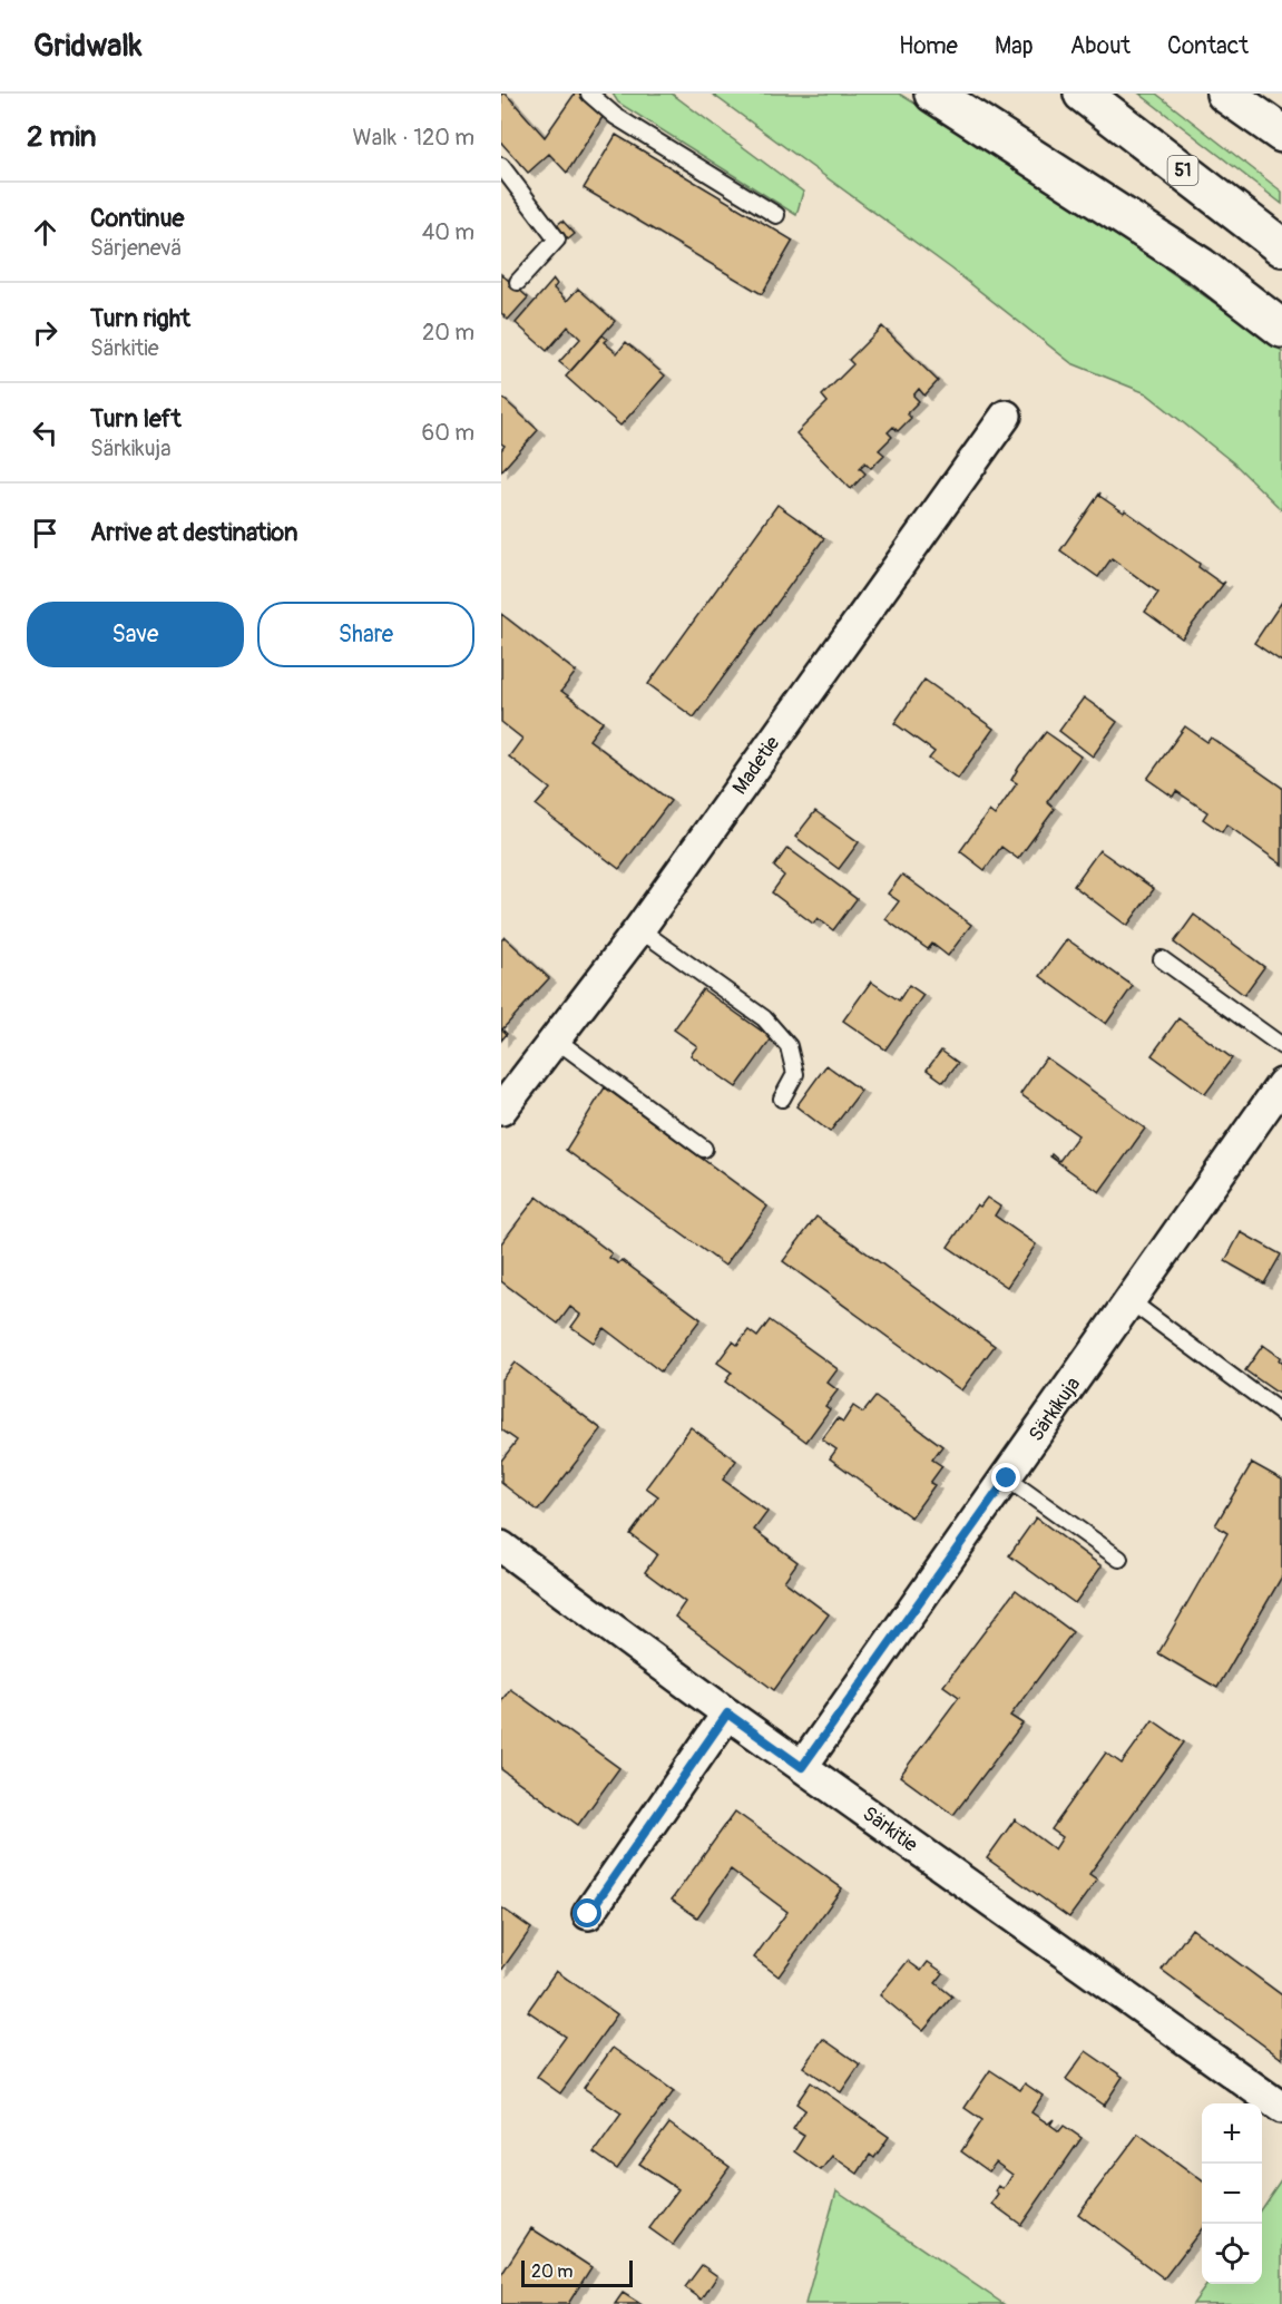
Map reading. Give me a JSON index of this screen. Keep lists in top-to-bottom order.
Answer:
{
  "streets": {
    "highway": ["51"],
    "street": ["Madetie", "Särkikuja", "Särkitie"]
  },
  "crossings": [
    ["Särkikuja", "Särkitie"]
  ],
  "scale_bar": "20 m",
  "page": {
    "header": "Gridwalk",
    "nav": [
      "Home",
      "Map",
      "About",
      "Contact"
    ],
    "heading": ["2 min", "Walk · 120 m"],
    "list": [
      ["Continue", "Särjenevä", "40 m"],
      ["Turn right", "Särkitie", "20 m"],
      ["Turn left", "Särkikuja", "60 m"],
      "Arrive at destination"
    ],
    "buttons": ["Save", "Share"],
    "map_buttons": ["+", "−"],
    "scale": "20 m"
  }
}
